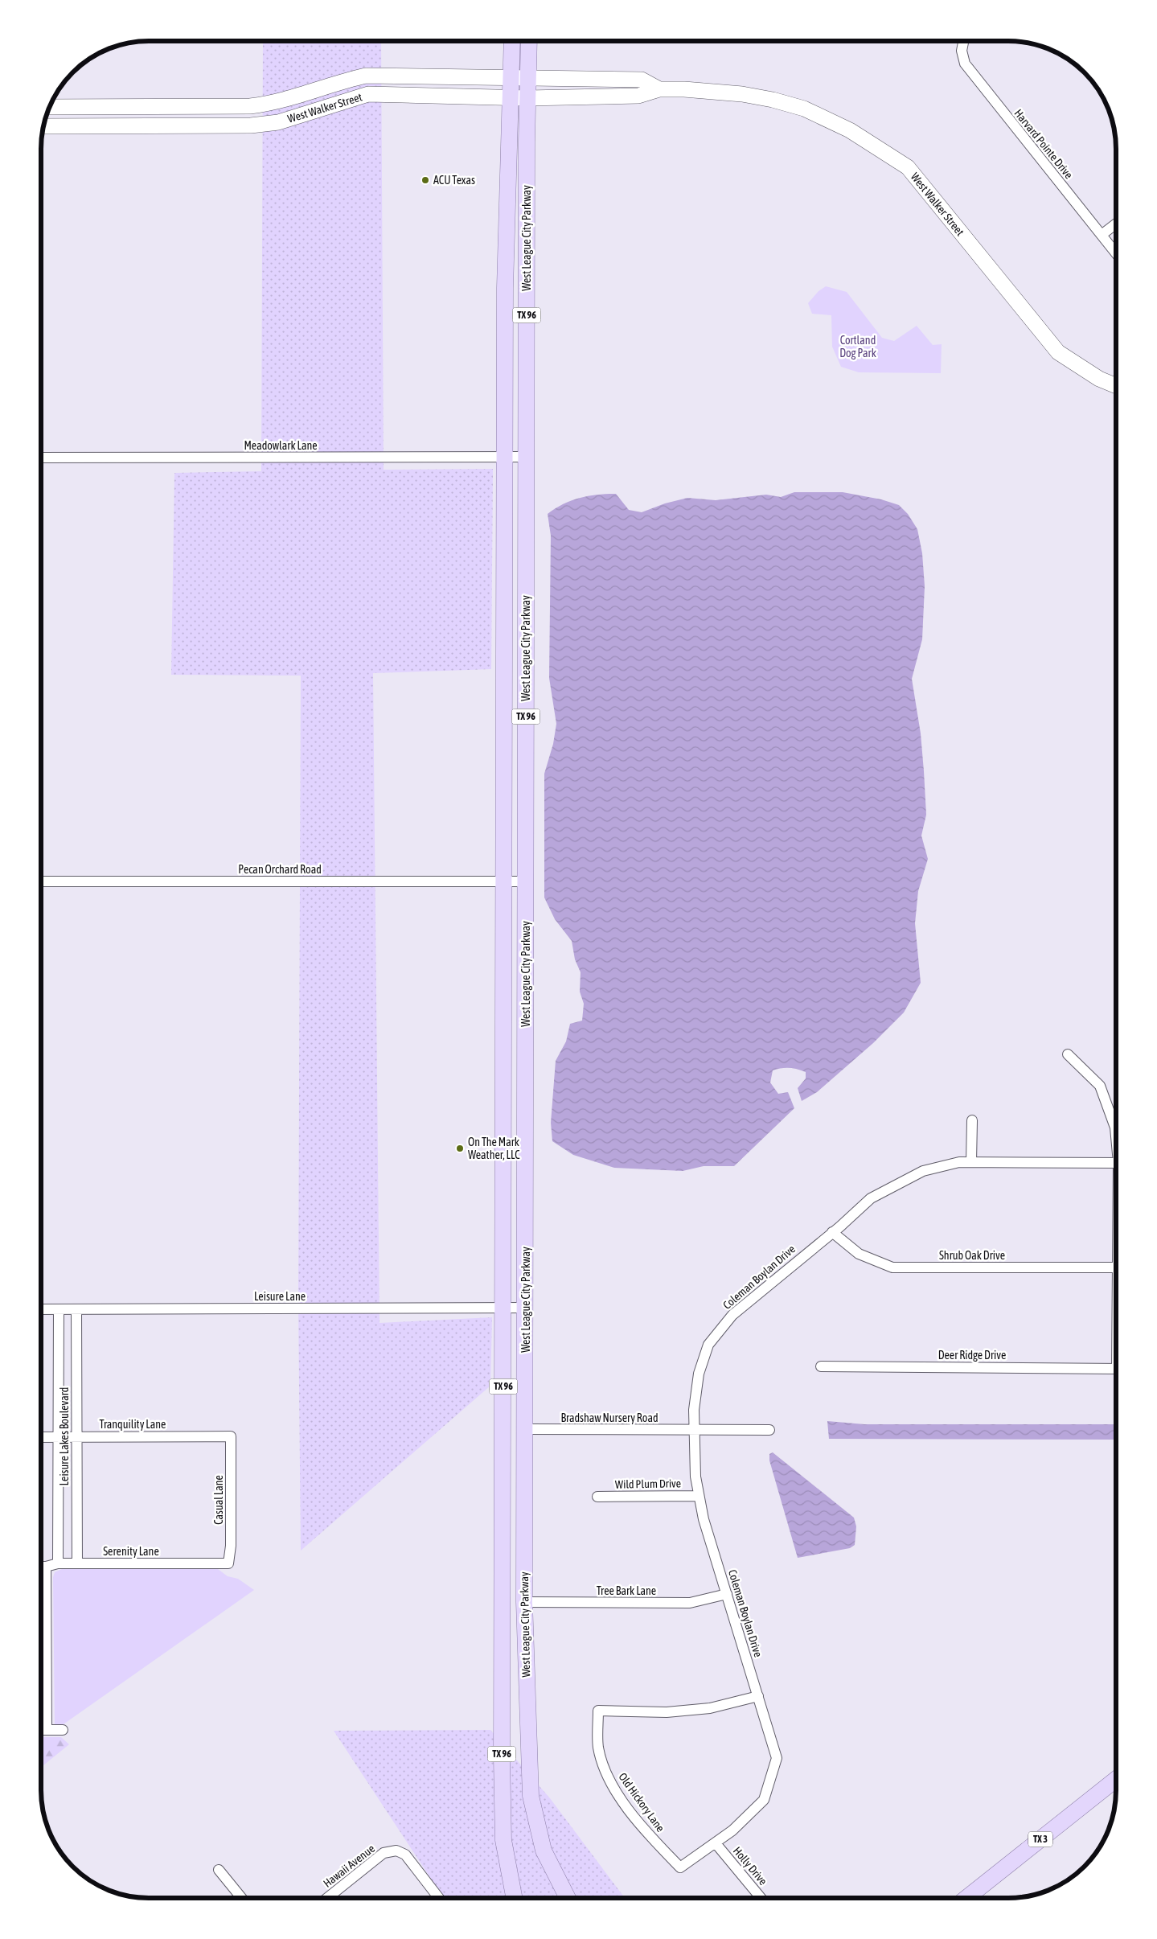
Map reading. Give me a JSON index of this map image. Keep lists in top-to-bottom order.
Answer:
{
  "streets": {
    "main road": ["West League City Parkway", "TX 96", "TX 3"],
    "street": [
      "West Walker Street",
      "Harvard Pointe Drive",
      "Meadowlark Lane",
      "Pecan Orchard Road",
      "Shrub Oak Drive",
      "Coleman Boylan Drive",
      "Leisure Lane",
      "Deer Ridge Drive",
      "Bradshaw Nursery Road",
      "Tranquility Lane",
      "Leisure Lakes Boulevard",
      "Wild Plum Drive",
      "Casual Lane",
      "Serenity Lane",
      "Tree Bark Lane",
      "Old Hickory Lane",
      "Hawaii Avenue",
      "Holly Drive"
    ]
  },
  "crossings": [
    ["West Walker Street", "West League City Parkway"],
    ["West League City Parkway", "Meadowlark Lane"],
    ["West League City Parkway", "Pecan Orchard Road"],
    ["West League City Parkway", "Leisure Lane"],
    ["West League City Parkway", "Bradshaw Nursery Road"],
    ["West League City Parkway", "Tree Bark Lane"],
    ["Shrub Oak Drive", "Coleman Boylan Drive"],
    ["Coleman Boylan Drive", "Bradshaw Nursery Road"],
    ["Coleman Boylan Drive", "Wild Plum Drive"],
    ["Coleman Boylan Drive", "Tree Bark Lane"],
    ["Coleman Boylan Drive", "Old Hickory Lane"],
    ["Coleman Boylan Drive", "Holly Drive"],
    ["Leisure Lane", "Leisure Lakes Boulevard"],
    ["Tranquility Lane", "Leisure Lakes Boulevard"],
    ["Tranquility Lane", "Casual Lane"],
    ["Leisure Lakes Boulevard", "Serenity Lane"],
    ["Casual Lane", "Serenity Lane"]
  ],
  "parks": ["Cortland Dog Park"],
  "places": ["ACU Texas", "On The Mark Weather, LLC"]
}
